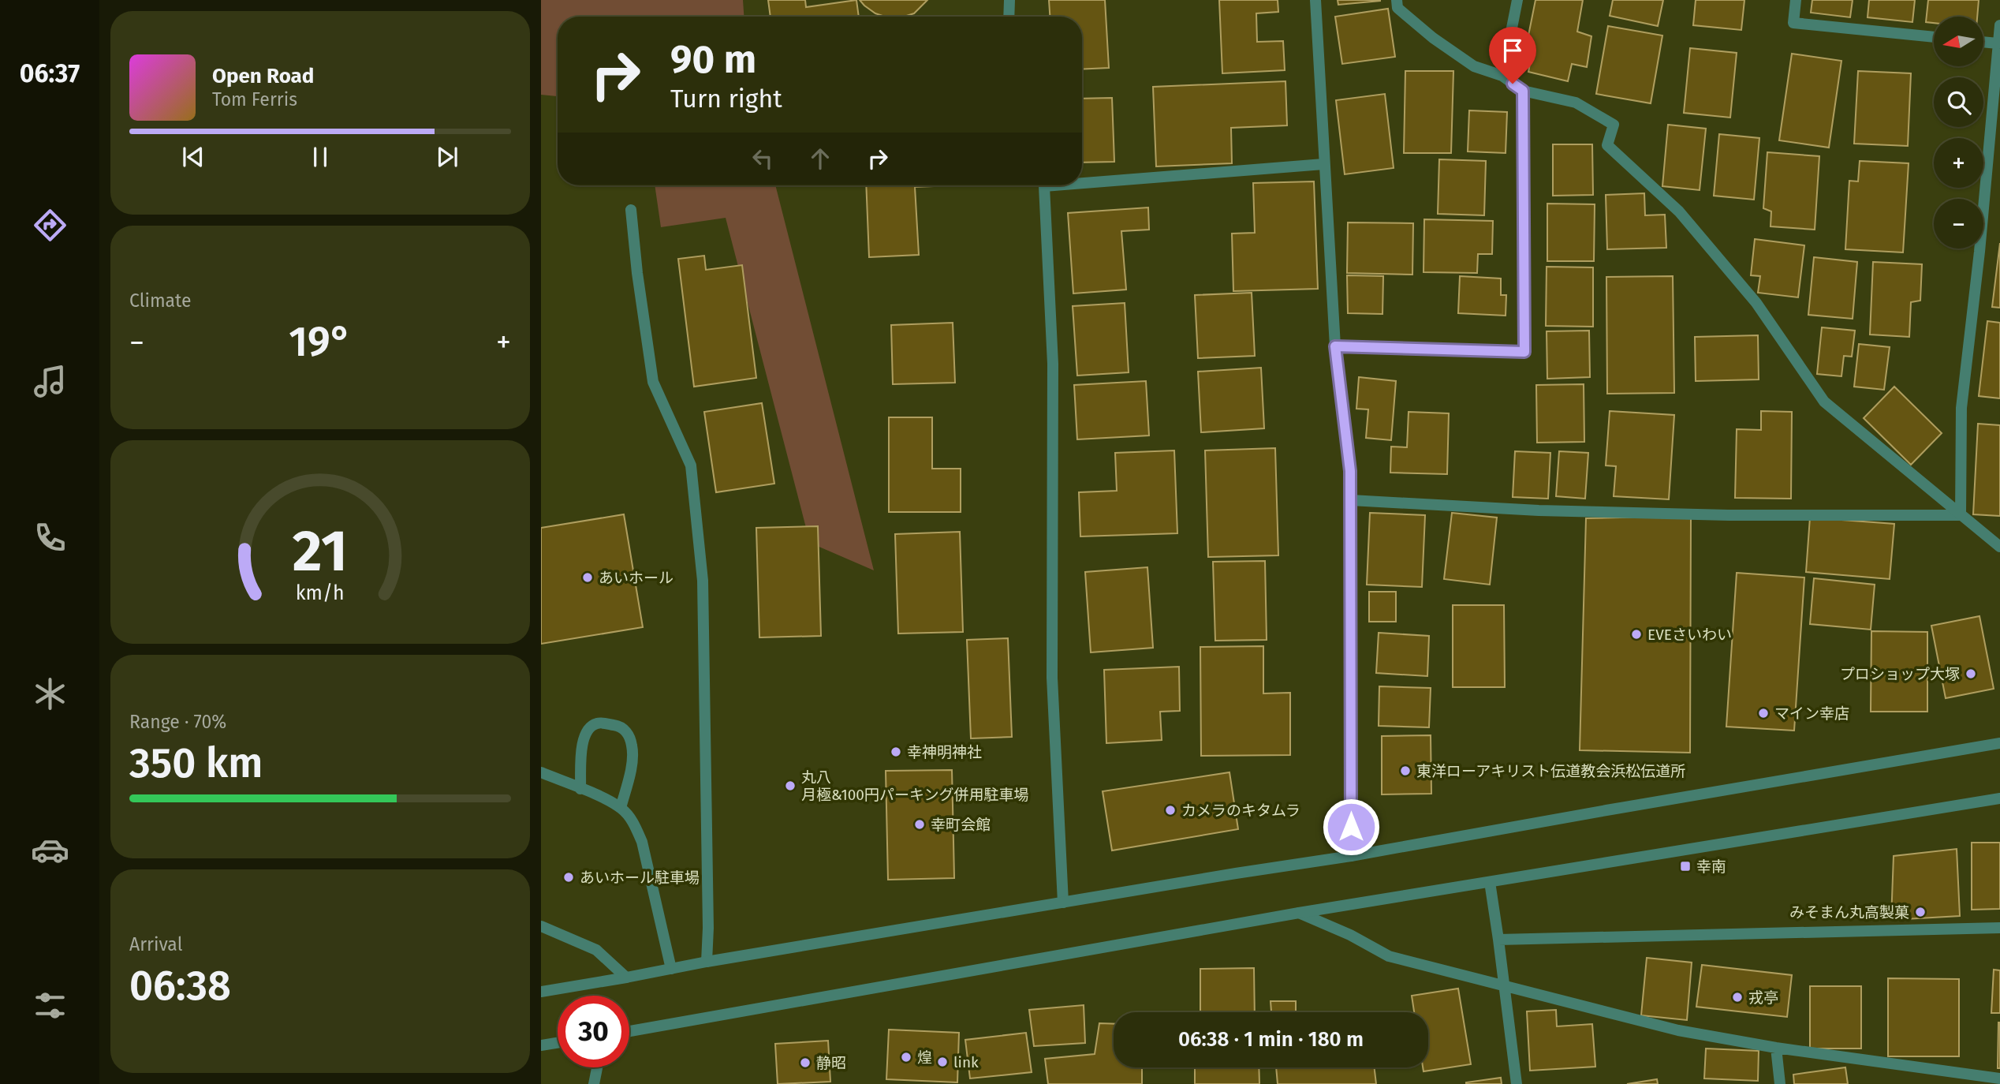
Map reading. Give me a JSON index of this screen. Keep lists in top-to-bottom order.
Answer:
{
  "places": {
    "other": [
      "あいホール",
      "EVEさいわい",
      "プロショップ大塚",
      "マイン幸店",
      "幸神明神社",
      "東洋ローアキリスト伝道教会浜松伝道所",
      "丸八 月極&100円パーキング併用駐車場",
      "カメラのキタムラ",
      "幸町会館",
      "あいホール駐車場",
      "みそまん丸高製菓",
      "戎亭",
      "煌",
      "link",
      "静昭"
    ],
    "transit": ["幸南"]
  },
  "north": "left",
  "page": {
    "tabs": "06:37",
    "map_buttons": ["+", "−"],
    "turn": ["90 m", "Turn right"],
    "song": ["Open Road", "Tom Ferris"],
    "tile": [
      "Climate",
      ["Range · 70%", "350 km"],
      ["Arrival", "06:38"]
    ],
    "heat": ["−", "19°", "+"],
    "limit": "30",
    "trip": "06:38 · 1 min · 180 m",
    "gauge": ["21", "km/h"]
  }
}
